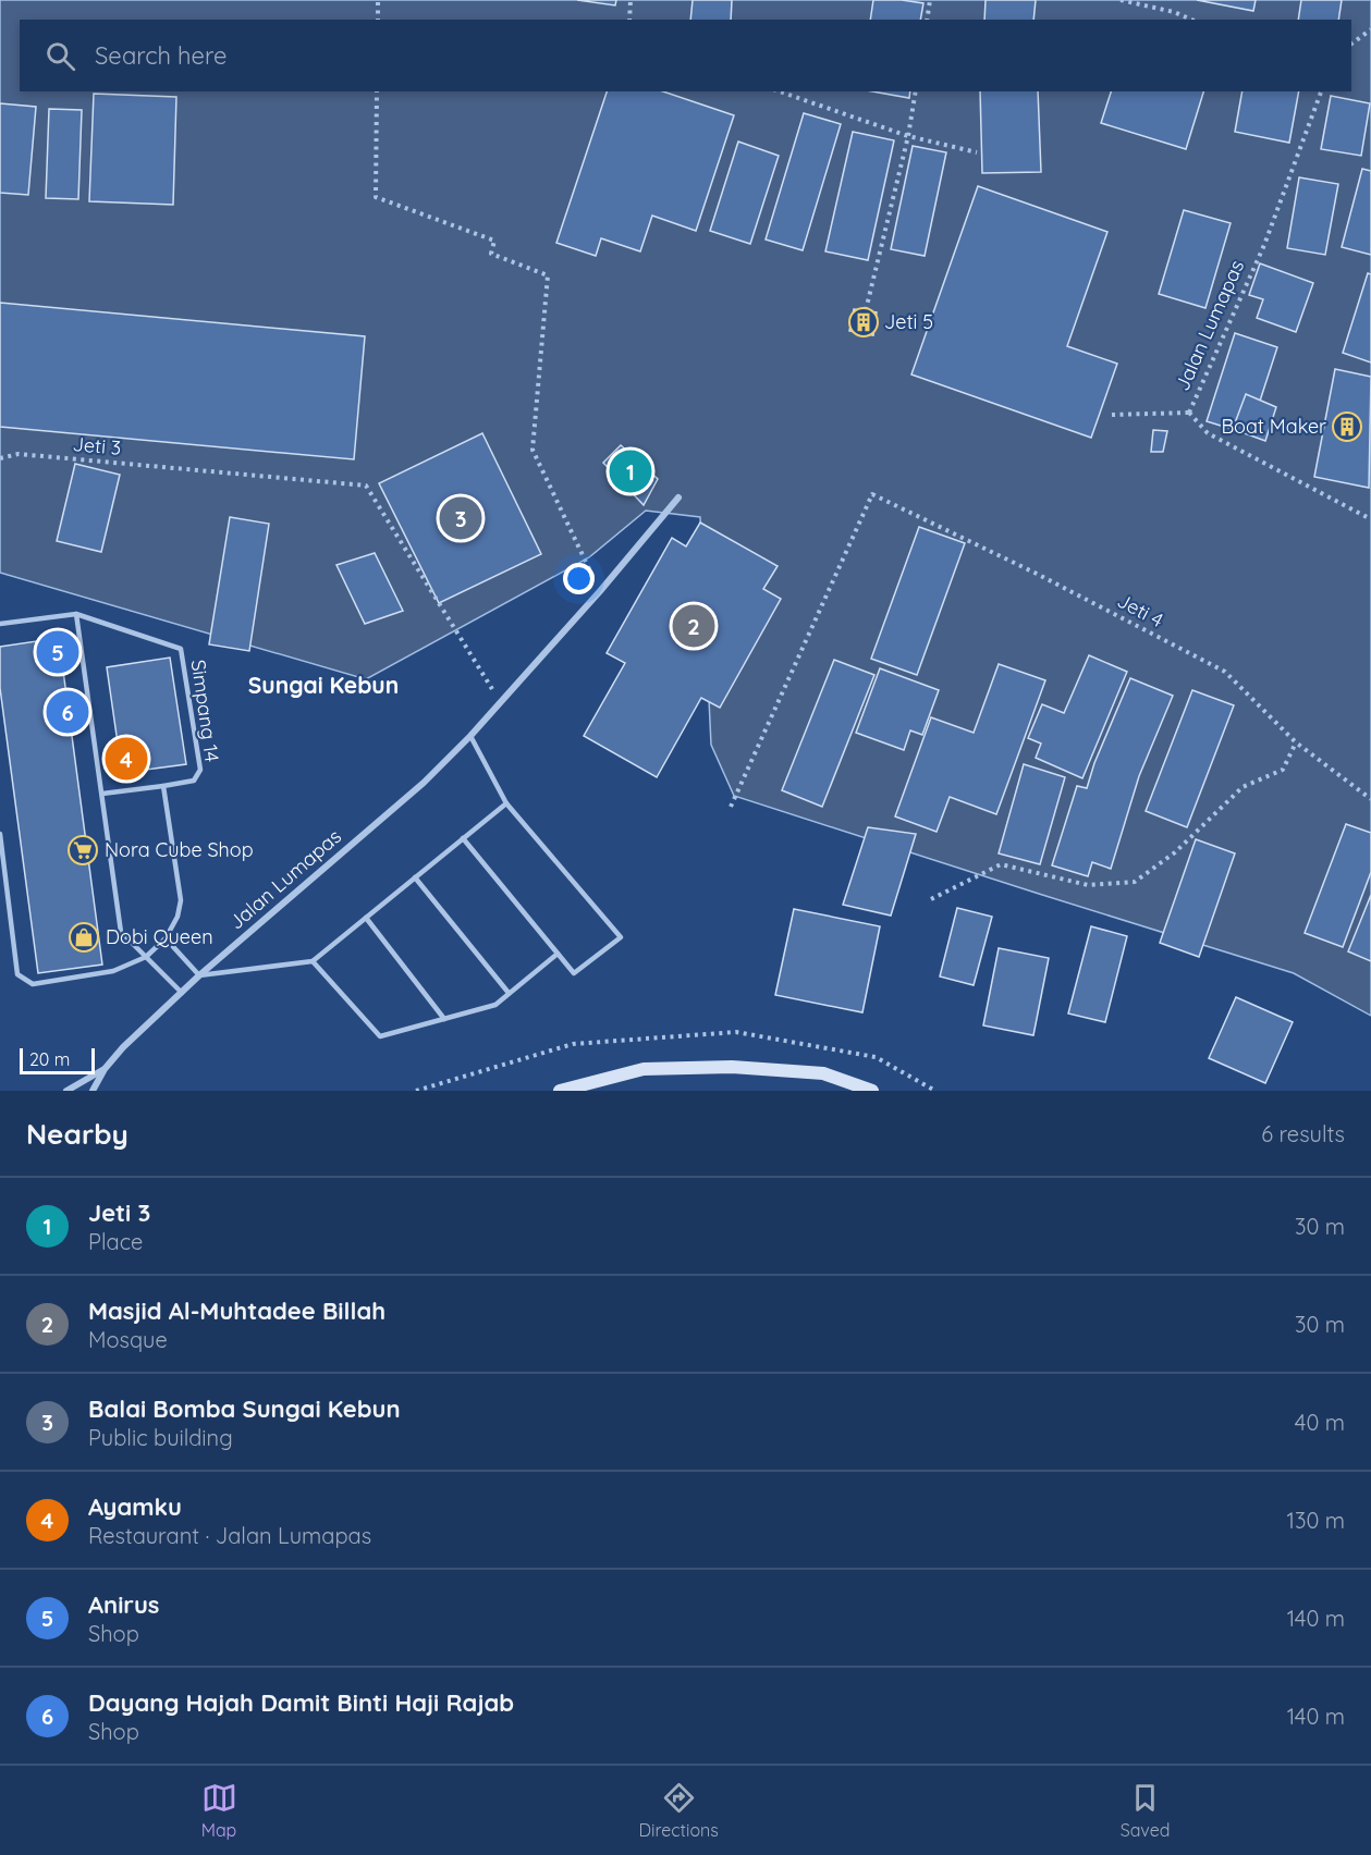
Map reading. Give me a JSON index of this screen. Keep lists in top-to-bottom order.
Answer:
{
  "streets": {
    "street": ["Jalan Lumapas"],
    "lane": ["Simpang 14"],
    "path": ["Jeti 3", "Jeti 4"]
  },
  "crossings": [
    ["Jalan Lumapas", "Jeti 3"]
  ],
  "districts": ["Sungai Kebun"],
  "places": {
    "building": ["Jeti 5", "Boat Maker"],
    "supermarket": ["Nora Cube Shop"],
    "shop": ["Dobi Queen"]
  },
  "scale_bar": "20 m",
  "page": {
    "search": "Search here",
    "pins": [
      "1",
      "3",
      "2",
      "5",
      "6",
      "4"
    ],
    "scale": "20 m",
    "heading": ["Nearby", "6 results"],
    "list": [
      {
        "mark": "1",
        "name": "Jeti 3",
        "note": "Place",
        "value": "30 m"
      },
      {
        "mark": "2",
        "name": "Masjid Al-Muhtadee Billah",
        "note": "Mosque",
        "value": "30 m"
      },
      {
        "mark": "3",
        "name": "Balai Bomba Sungai Kebun",
        "note": "Public building",
        "value": "40 m"
      },
      {
        "mark": "4",
        "name": "Ayamku",
        "note": "Restaurant · Jalan Lumapas",
        "value": "130 m"
      },
      {
        "mark": "5",
        "name": "Anirus",
        "note": "Shop",
        "value": "140 m"
      },
      {
        "mark": "6",
        "name": "Dayang Hajah Damit Binti Haji Rajab",
        "note": "Shop",
        "value": "140 m"
      }
    ],
    "nav": ["Map", "Directions", "Saved"]
  }
}
